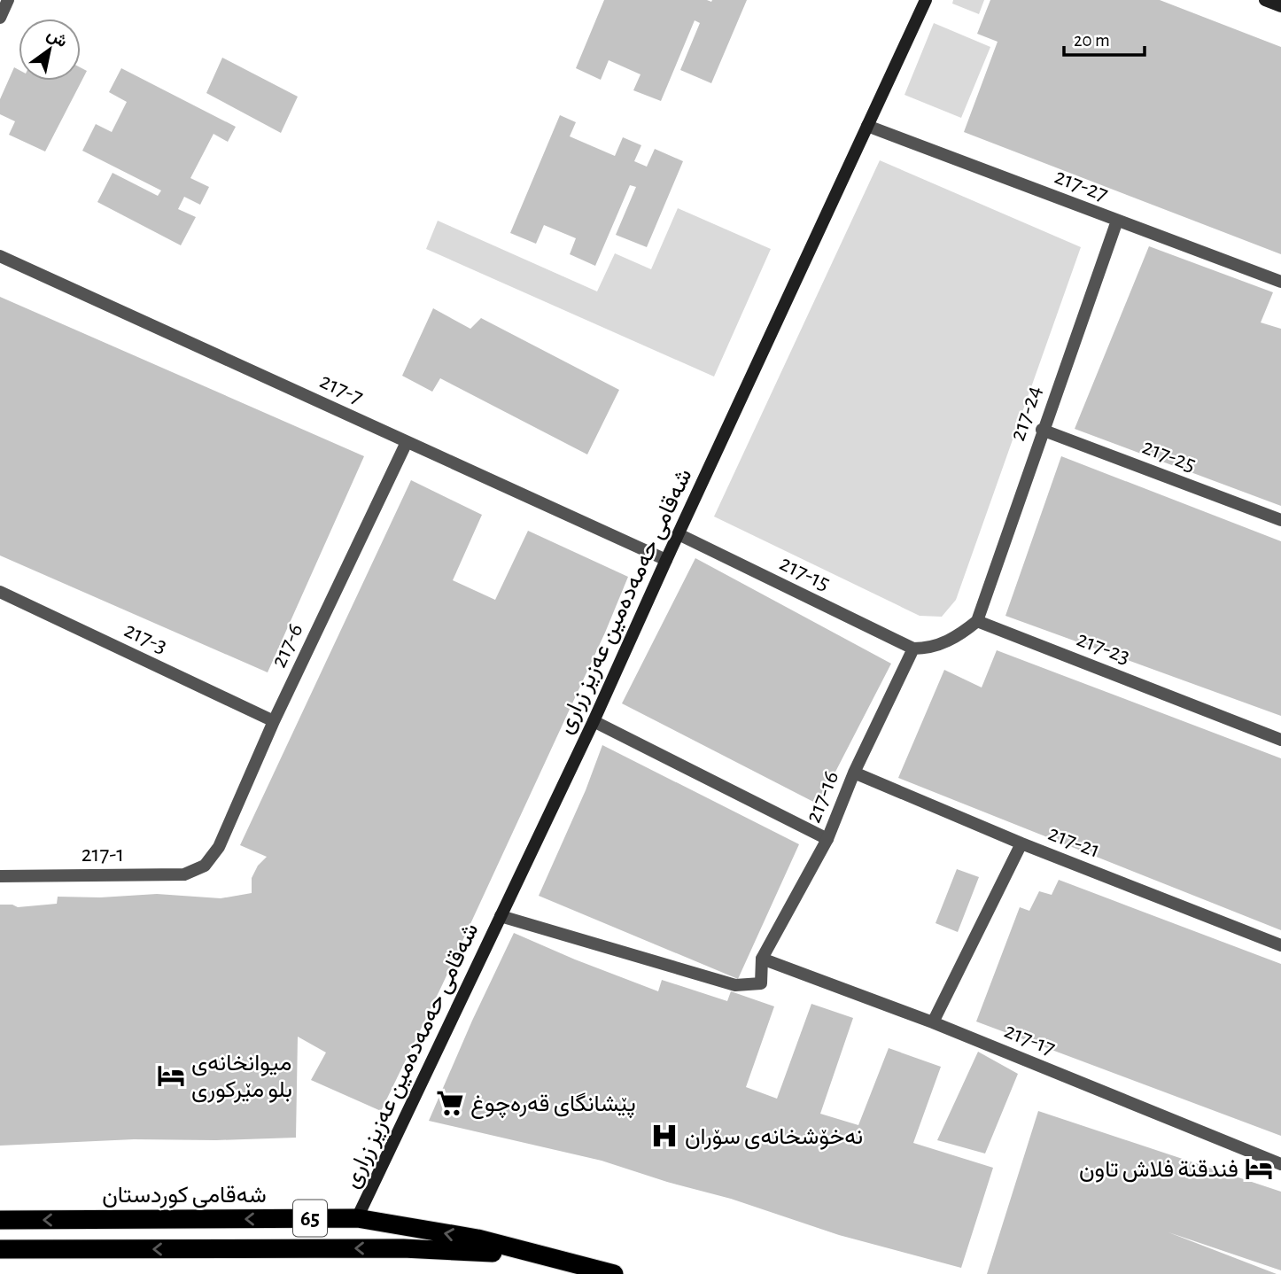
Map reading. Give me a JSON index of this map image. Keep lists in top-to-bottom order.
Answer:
{
  "streets": {
    "highway": ["شەقامی کوردستان", "65"],
    "street": [
      "217-27",
      "217-7",
      "217-24",
      "217-25",
      "217-15",
      "شەقامی حەمەدەمین عەزیز زراری",
      "217-3",
      "217-6",
      "217-23",
      "217-16",
      "217-21",
      "217-1",
      "217-17"
    ]
  },
  "crossings": [
    ["217-27", "217-24"],
    ["217-27", "شەقامی حەمەدەمین عەزیز زراری"],
    ["217-7", "شەقامی حەمەدەمین عەزیز زراری"],
    ["217-7", "217-6"],
    ["217-24", "217-25"],
    ["217-24", "217-23"],
    ["217-15", "شەقامی حەمەدەمین عەزیز زراری"],
    ["217-15", "217-16"],
    ["شەقامی حەمەدەمین عەزیز زراری", "217-16"],
    ["شەقامی حەمەدەمین عەزیز زراری", "شەقامی کوردستان"],
    ["217-3", "217-6"],
    ["217-6", "217-1"],
    ["217-16", "217-21"],
    ["217-16", "217-17"]
  ],
  "one_way": ["شەقامی کوردستان"],
  "places": {
    "hotel": ["میوانخانەی بلو مێرکوری", "فندقنة فلاش تاون"],
    "supermarket": ["پێشانگای قەرەچوغ"],
    "hospital": ["نەخۆشخانەی سۆران"]
  },
  "scale_bar": "20 m",
  "north": "top right"
}
